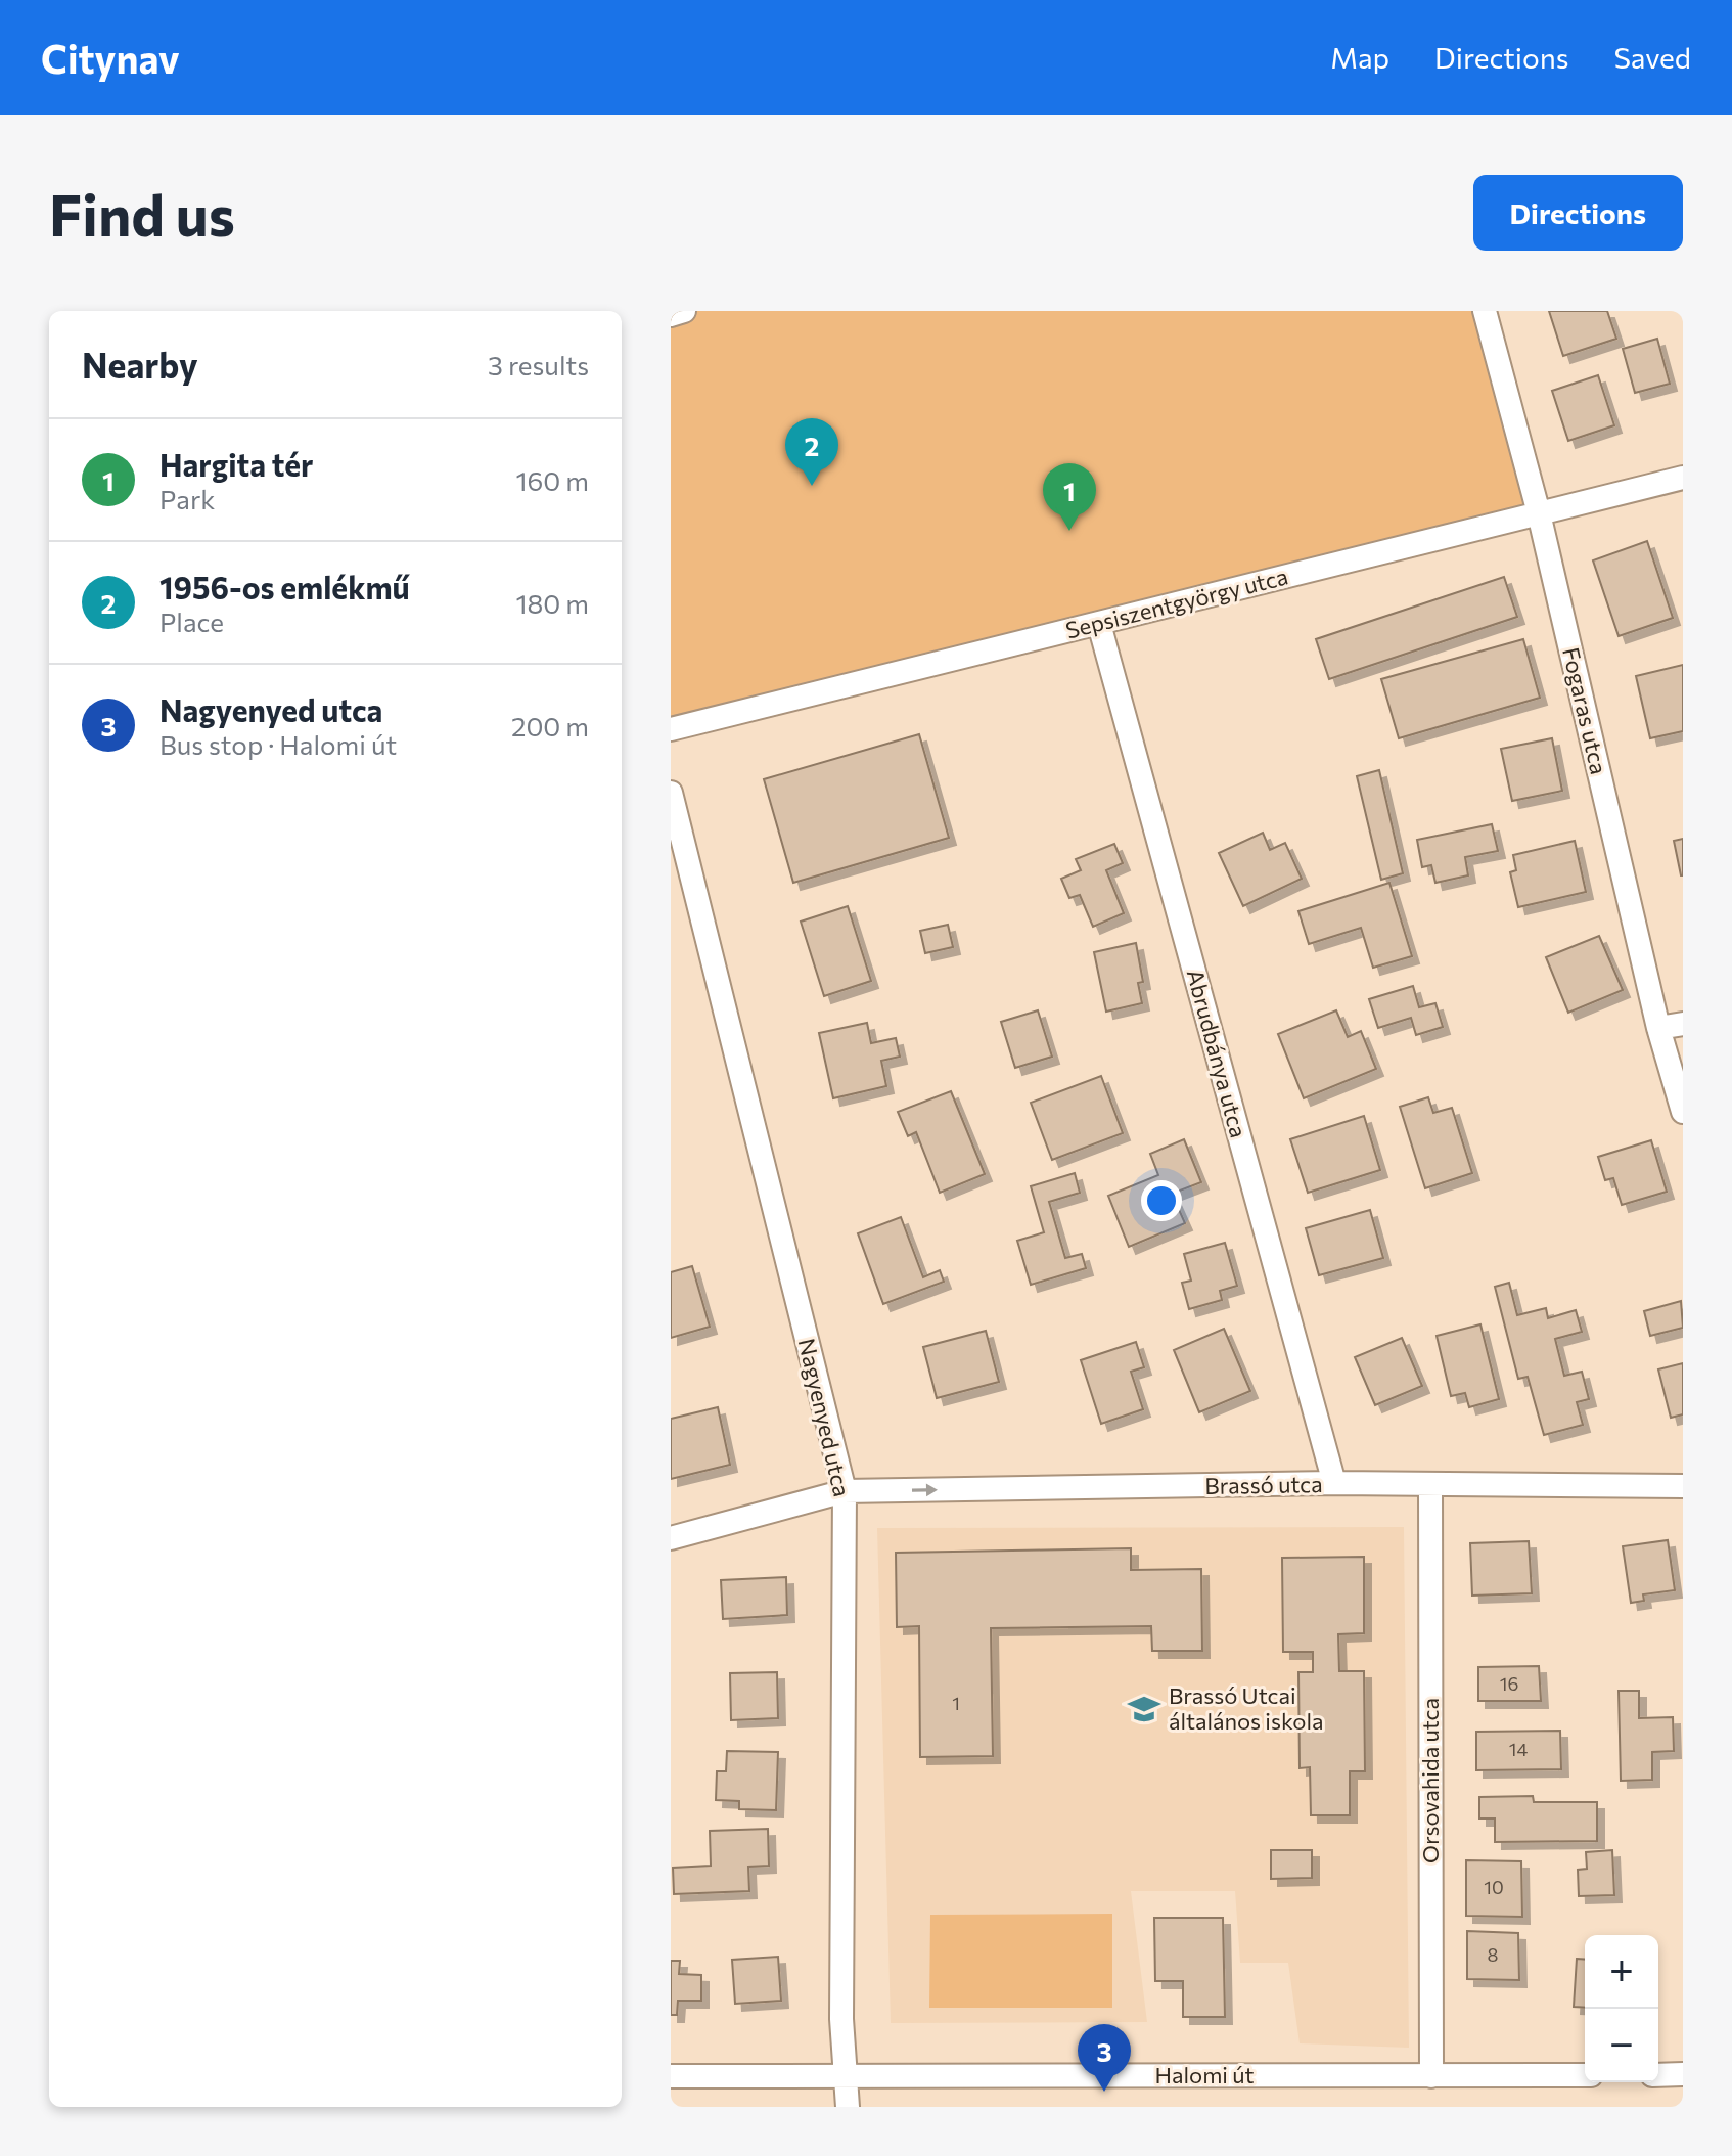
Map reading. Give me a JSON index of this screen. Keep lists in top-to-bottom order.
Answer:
{
  "streets": {
    "street": [
      "Sepsiszentgyörgy utca",
      "Fogaras utca",
      "Abrudbánya utca",
      "Nagyenyed utca",
      "Brassó utca",
      "Orsovahida utca",
      "Halomi út"
    ]
  },
  "crossings": [
    ["Sepsiszentgyörgy utca", "Fogaras utca"],
    ["Sepsiszentgyörgy utca", "Abrudbánya utca"],
    ["Abrudbánya utca", "Brassó utca"],
    ["Nagyenyed utca", "Brassó utca"],
    ["Nagyenyed utca", "Halomi út"],
    ["Brassó utca", "Orsovahida utca"],
    ["Orsovahida utca", "Halomi út"]
  ],
  "one_way": ["Brassó utca"],
  "places": {
    "school or university": ["Brassó Utcai általános iskola"]
  },
  "house_numbers": [
    "16",
    "1",
    "14",
    "10",
    "8"
  ],
  "page": {
    "header": "Citynav",
    "nav": ["Map", "Directions", "Saved"],
    "buttons": "Directions",
    "title": "Find us",
    "heading": ["Nearby", "3 results"],
    "list": [
      {
        "mark": "1",
        "name": "Hargita tér",
        "note": "Park",
        "value": "160 m"
      },
      {
        "mark": "2",
        "name": "1956-os emlékmű",
        "note": "Place",
        "value": "180 m"
      },
      {
        "mark": "3",
        "name": "Nagyenyed utca",
        "note": "Bus stop · Halomi út",
        "value": "200 m"
      }
    ],
    "pins": ["2", "1", "3"],
    "map_buttons": ["+", "−"]
  }
}
